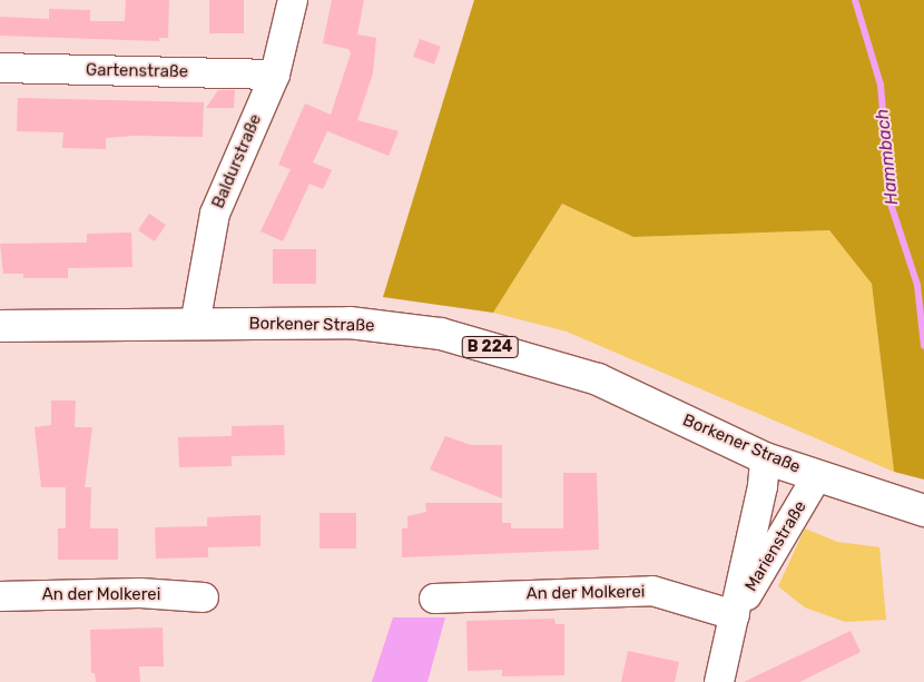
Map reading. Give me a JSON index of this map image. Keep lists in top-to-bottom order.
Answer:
{
  "streets": {
    "main road": ["Borkener Straße", "B 224"],
    "street": [
      "Gartenstraße",
      "Baldurstraße",
      "Marienstraße",
      "An der Molkerei"
    ]
  },
  "crossings": [
    ["Gartenstraße", "Baldurstraße"],
    ["Baldurstraße", "Borkener Straße"],
    ["Borkener Straße", "Marienstraße"],
    ["Marienstraße", "An der Molkerei"]
  ],
  "water": ["Hammbach"]
}
